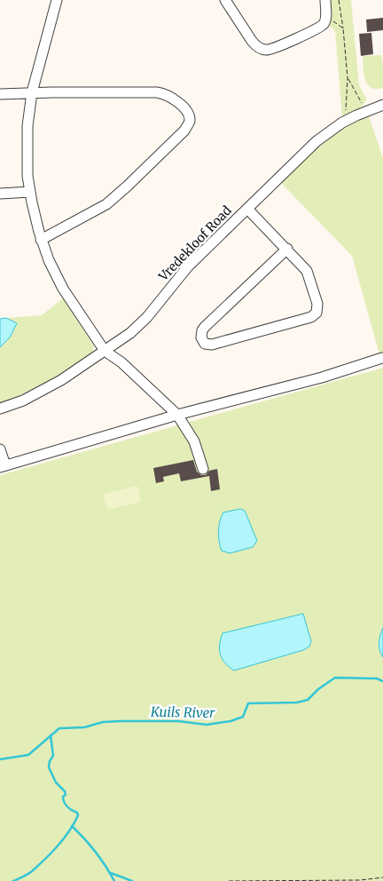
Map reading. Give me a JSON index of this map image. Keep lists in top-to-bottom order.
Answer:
{
  "streets": {
    "street": ["Vredekloof Road"]
  },
  "water": ["Kuils River"]
}
